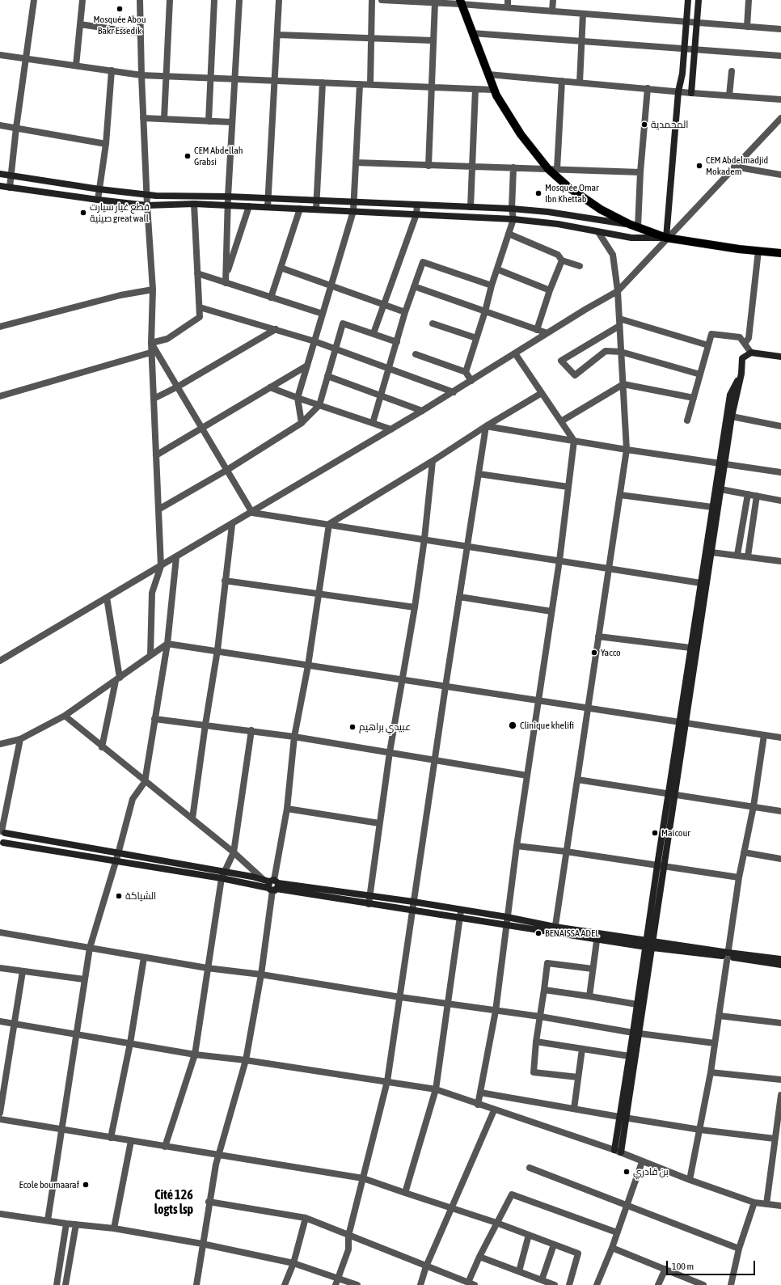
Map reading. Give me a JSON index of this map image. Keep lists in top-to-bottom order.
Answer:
{
  "districts": ["Cité 126 logts lsp"],
  "places": [
    "Mosquée Abou Bakr Essedik",
    "المحمدية",
    "CEM Abdellah Grabsi",
    "CEM Abdelmadjid Mokadem",
    "Mosquée Omar Ibn Khettab",
    "قطع غيار سيارت صينية great wall",
    "Yacco",
    "Clinique khelifi",
    "عبيدي براهيم",
    "Maicour",
    "الشياكة",
    "BENAISSA ADEL",
    "بن قادري",
    "Ecole boumaaraf"
  ],
  "scale_bar": "100 m"
}
